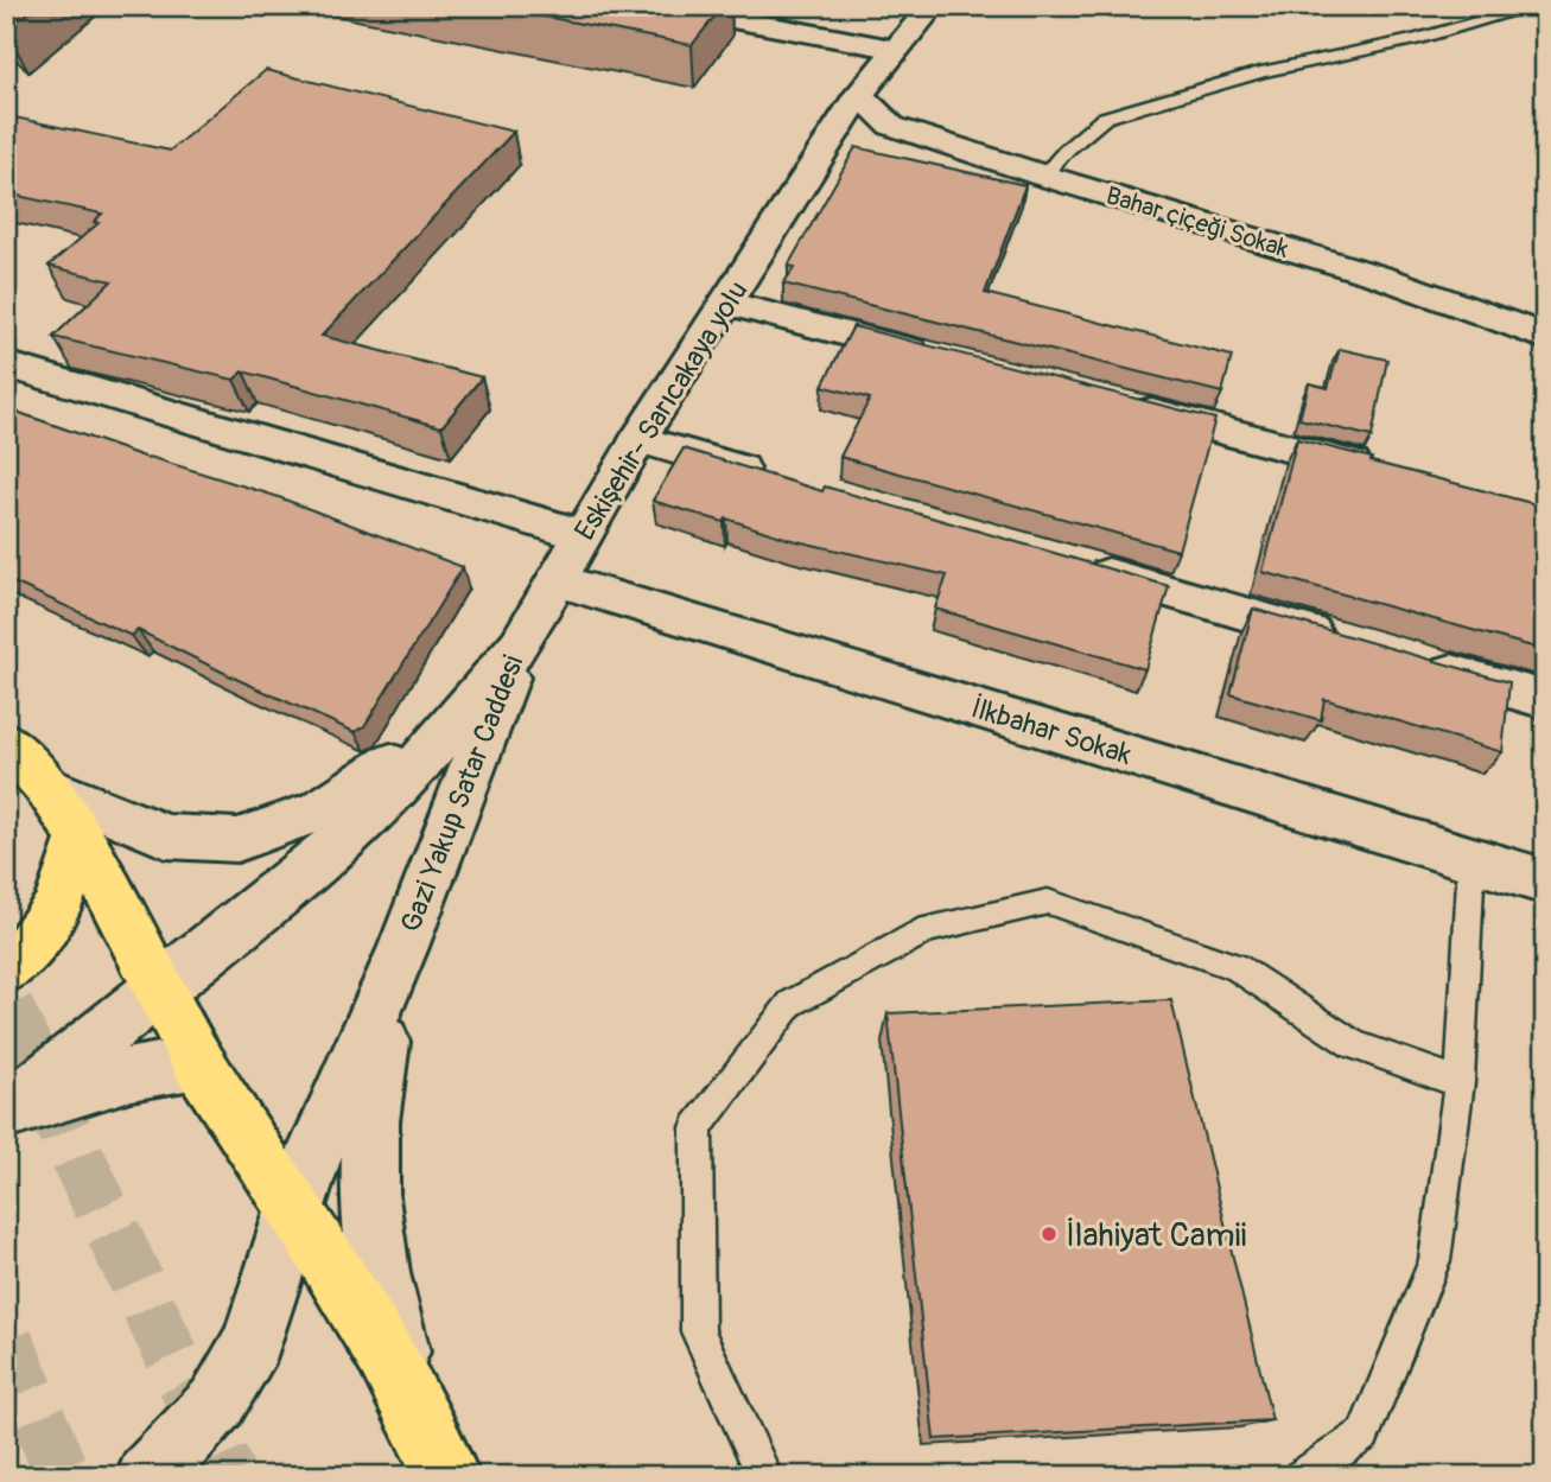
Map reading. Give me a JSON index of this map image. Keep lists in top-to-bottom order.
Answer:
{
  "streets": {
    "main road": [
      "Bahar çiçeği Sokak",
      "Eskişehir- Sarıcakaya yolu",
      "İlkbahar Sokak",
      "Gazi Yakup Satar Caddesi"
    ]
  },
  "crossings": [
    ["Bahar çiçeği Sokak", "Eskişehir- Sarıcakaya yolu"],
    ["Eskişehir- Sarıcakaya yolu", "İlkbahar Sokak"],
    ["Eskişehir- Sarıcakaya yolu", "Gazi Yakup Satar Caddesi"]
  ],
  "places": ["İlahiyat Camii"]
}
